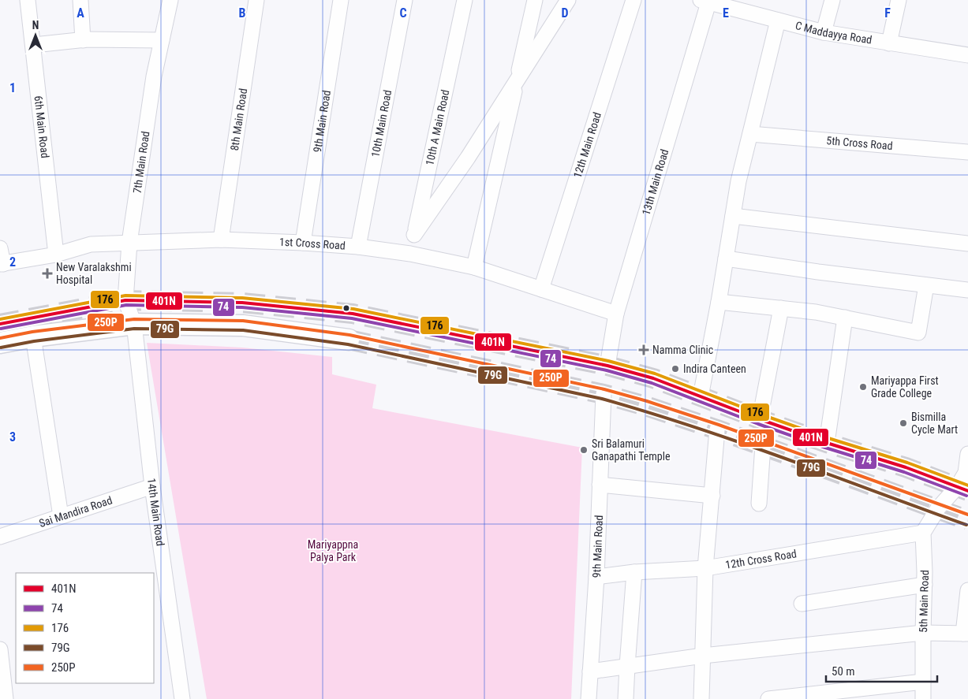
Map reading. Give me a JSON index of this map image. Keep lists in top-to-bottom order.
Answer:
{
  "streets": {
    "street": [
      "C Maddayya Road",
      "8th Main Road",
      "9th Main Road",
      "10th Main Road",
      "6th Main Road",
      "10th A Main Road",
      "5th Cross Road",
      "12th Main Road",
      "7th Main Road",
      "13th Main Road",
      "1st Cross Road",
      "Sai Mandira Road",
      "14th Main Road",
      "12th Cross Road",
      "5th Main Road"
    ]
  },
  "crossings": [
    ["C Maddayya Road", "13th Main Road"],
    ["8th Main Road", "1st Cross Road"],
    ["9th Main Road", "1st Cross Road"],
    ["9th Main Road", "12th Cross Road"],
    ["10th Main Road", "1st Cross Road"],
    ["6th Main Road", "1st Cross Road"],
    ["10th A Main Road", "1st Cross Road"],
    ["12th Main Road", "1st Cross Road"],
    ["7th Main Road", "1st Cross Road"],
    ["7th Main Road", "14th Main Road"],
    ["13th Main Road", "1st Cross Road"],
    ["Sai Mandira Road", "14th Main Road"],
    ["12th Cross Road", "5th Main Road"]
  ],
  "parks": ["Mariyappna Palya Park"],
  "places": {
    "health": ["New Varalakshmi Hospital", "Namma Clinic"],
    "other": [
      "Indira Canteen",
      "Mariyappa First Grade College",
      "Bismilla Cycle Mart",
      "Sri Balamuri Ganapathi Temple"
    ]
  },
  "lines": [
    "transit line 176",
    "transit line 401N",
    "transit line 74",
    "transit line 250P",
    "transit line 79G"
  ],
  "legend": [
    "401N",
    "74",
    "176",
    "79G",
    "250P"
  ],
  "scale_bar": "50 m",
  "north": "top",
  "grid": {
    "columns": [
      "A",
      "B",
      "C",
      "D",
      "E",
      "F"
    ],
    "rows": ["1", "2", "3"]
  }
}
